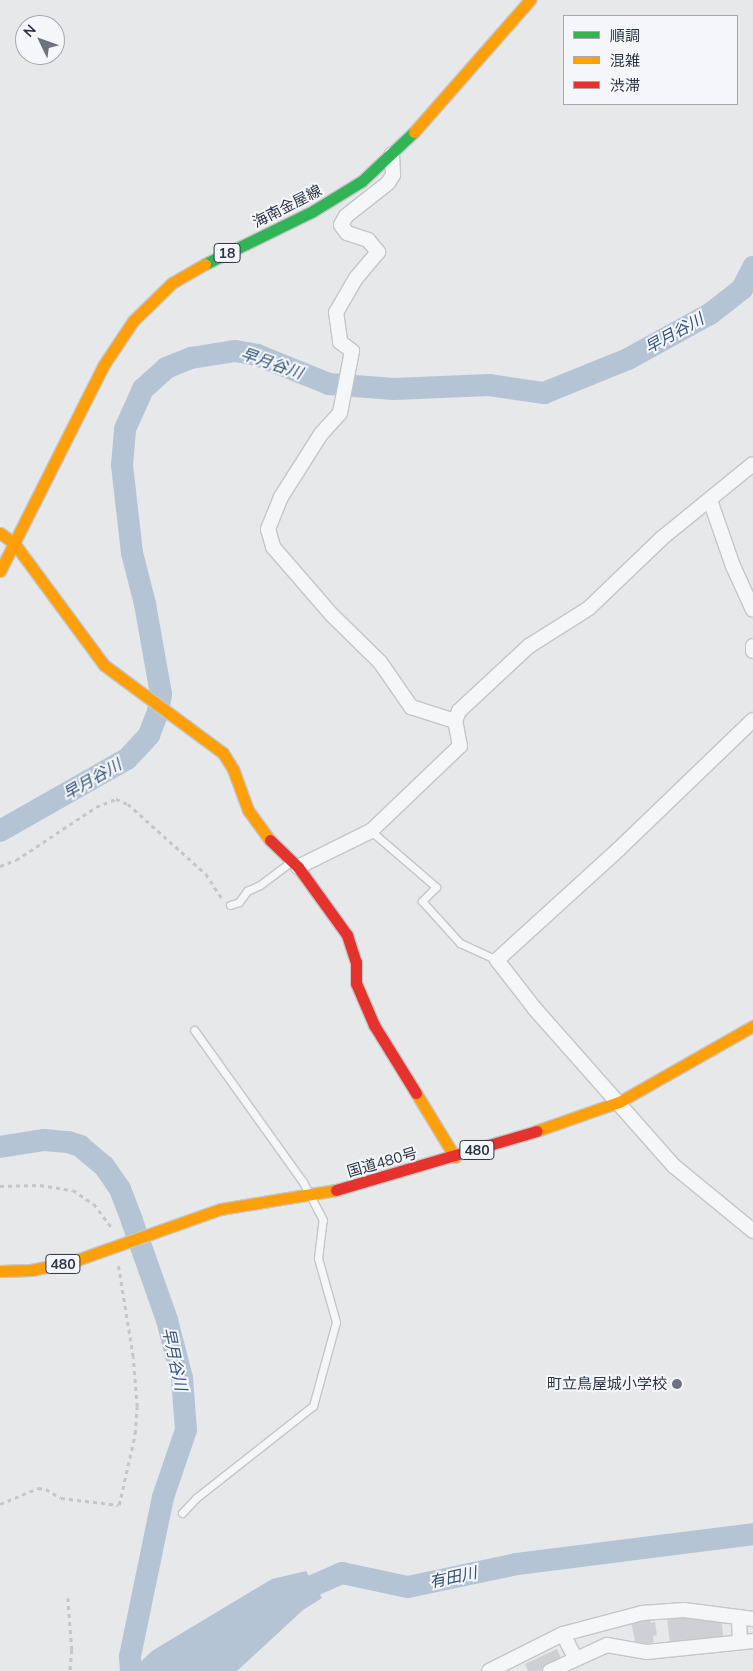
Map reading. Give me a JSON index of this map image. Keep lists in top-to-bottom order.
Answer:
{
  "streets": {
    "main road": [
      "海南金屋線",
      "18",
      "480",
      "国道480号"
    ]
  },
  "water": ["早月谷川", "有田川"],
  "places": ["町立鳥屋城小学校"],
  "legend": ["順調", "混雑", "渋滞"],
  "north": "top left"
}
